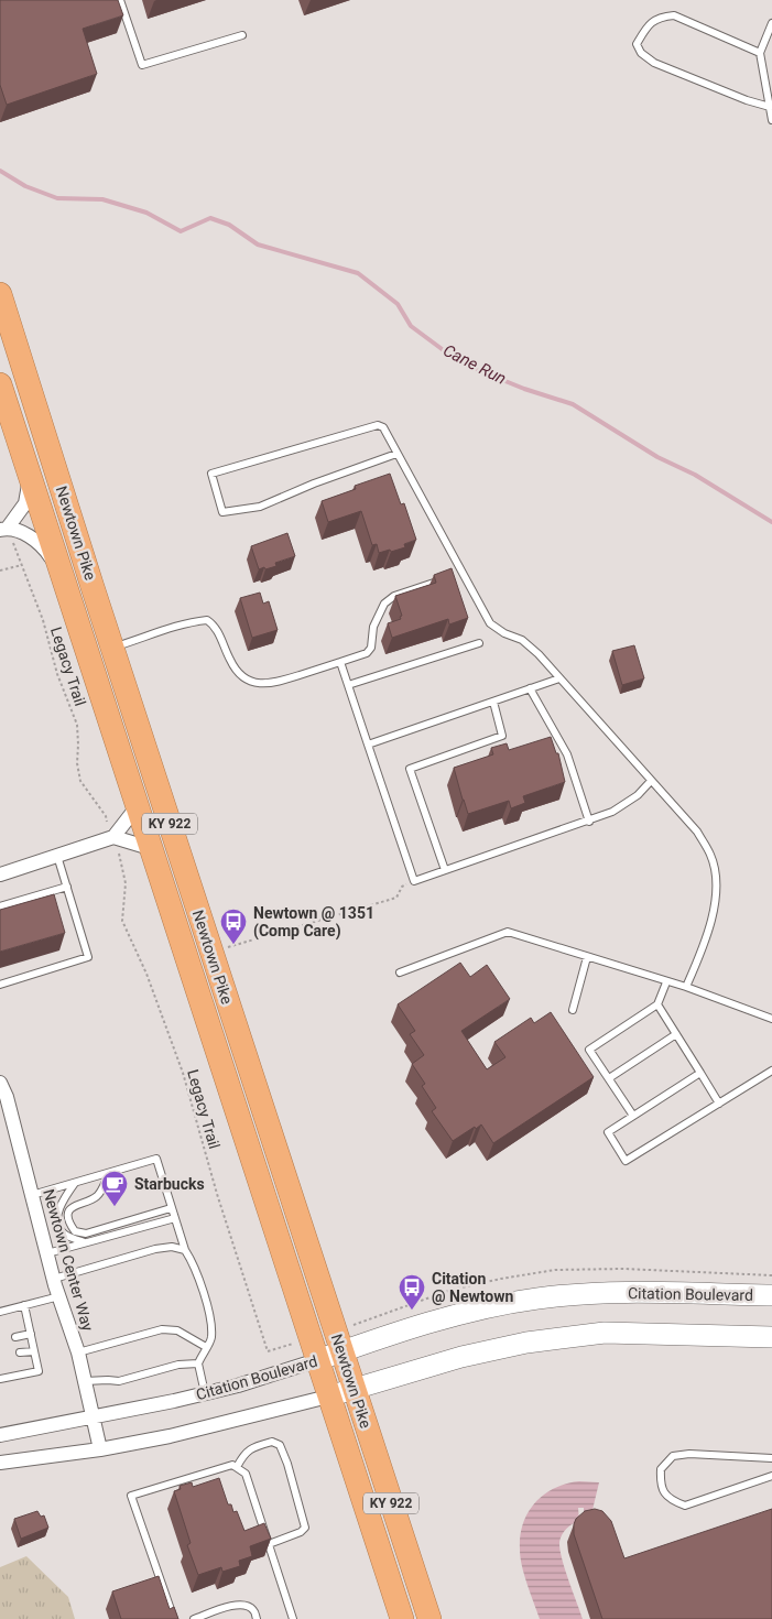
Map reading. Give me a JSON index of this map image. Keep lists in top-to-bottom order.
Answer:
{
  "streets": {
    "highway": ["Newtown Pike", "KY 922"],
    "main road": ["Citation Boulevard"],
    "street": ["Newtown Center Way"],
    "path": ["Legacy Trail"]
  },
  "crossings": [
    ["Newtown Pike", "Citation Boulevard"],
    ["Newtown Center Way", "Citation Boulevard"]
  ],
  "water": ["Cane Run"],
  "places": {
    "bus stop": ["Newtown @ 1351 (Comp Care)", "Citation @ Newtown"],
    "cafe": ["Starbucks"]
  }
}
